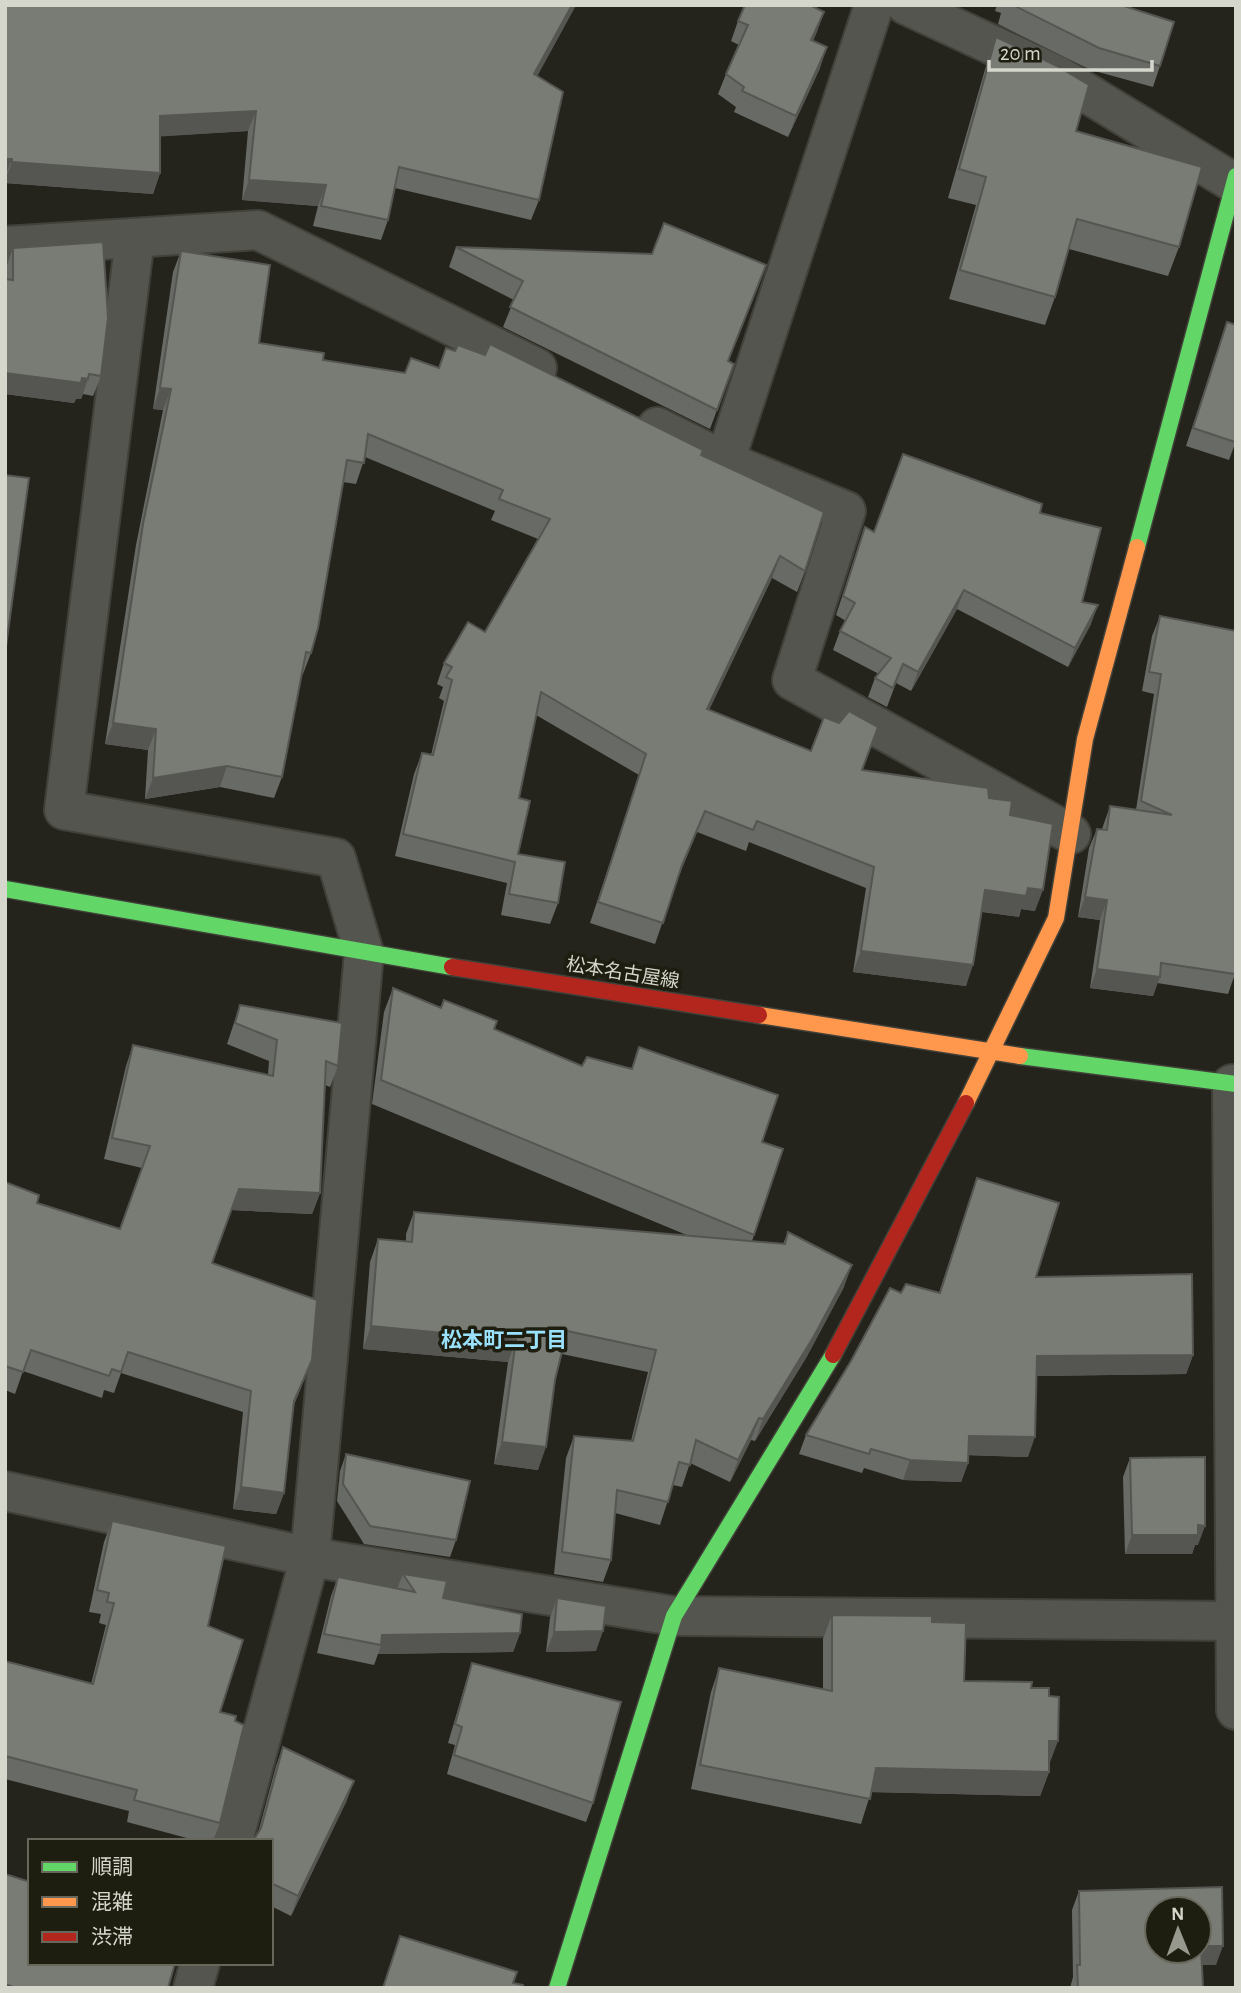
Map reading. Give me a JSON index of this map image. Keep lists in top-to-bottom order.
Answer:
{
  "streets": {
    "street": ["松本名古屋線"]
  },
  "districts": ["松本町二丁目"],
  "legend": ["順調", "混雑", "渋滞"],
  "scale_bar": "20 m",
  "north": "top"
}
